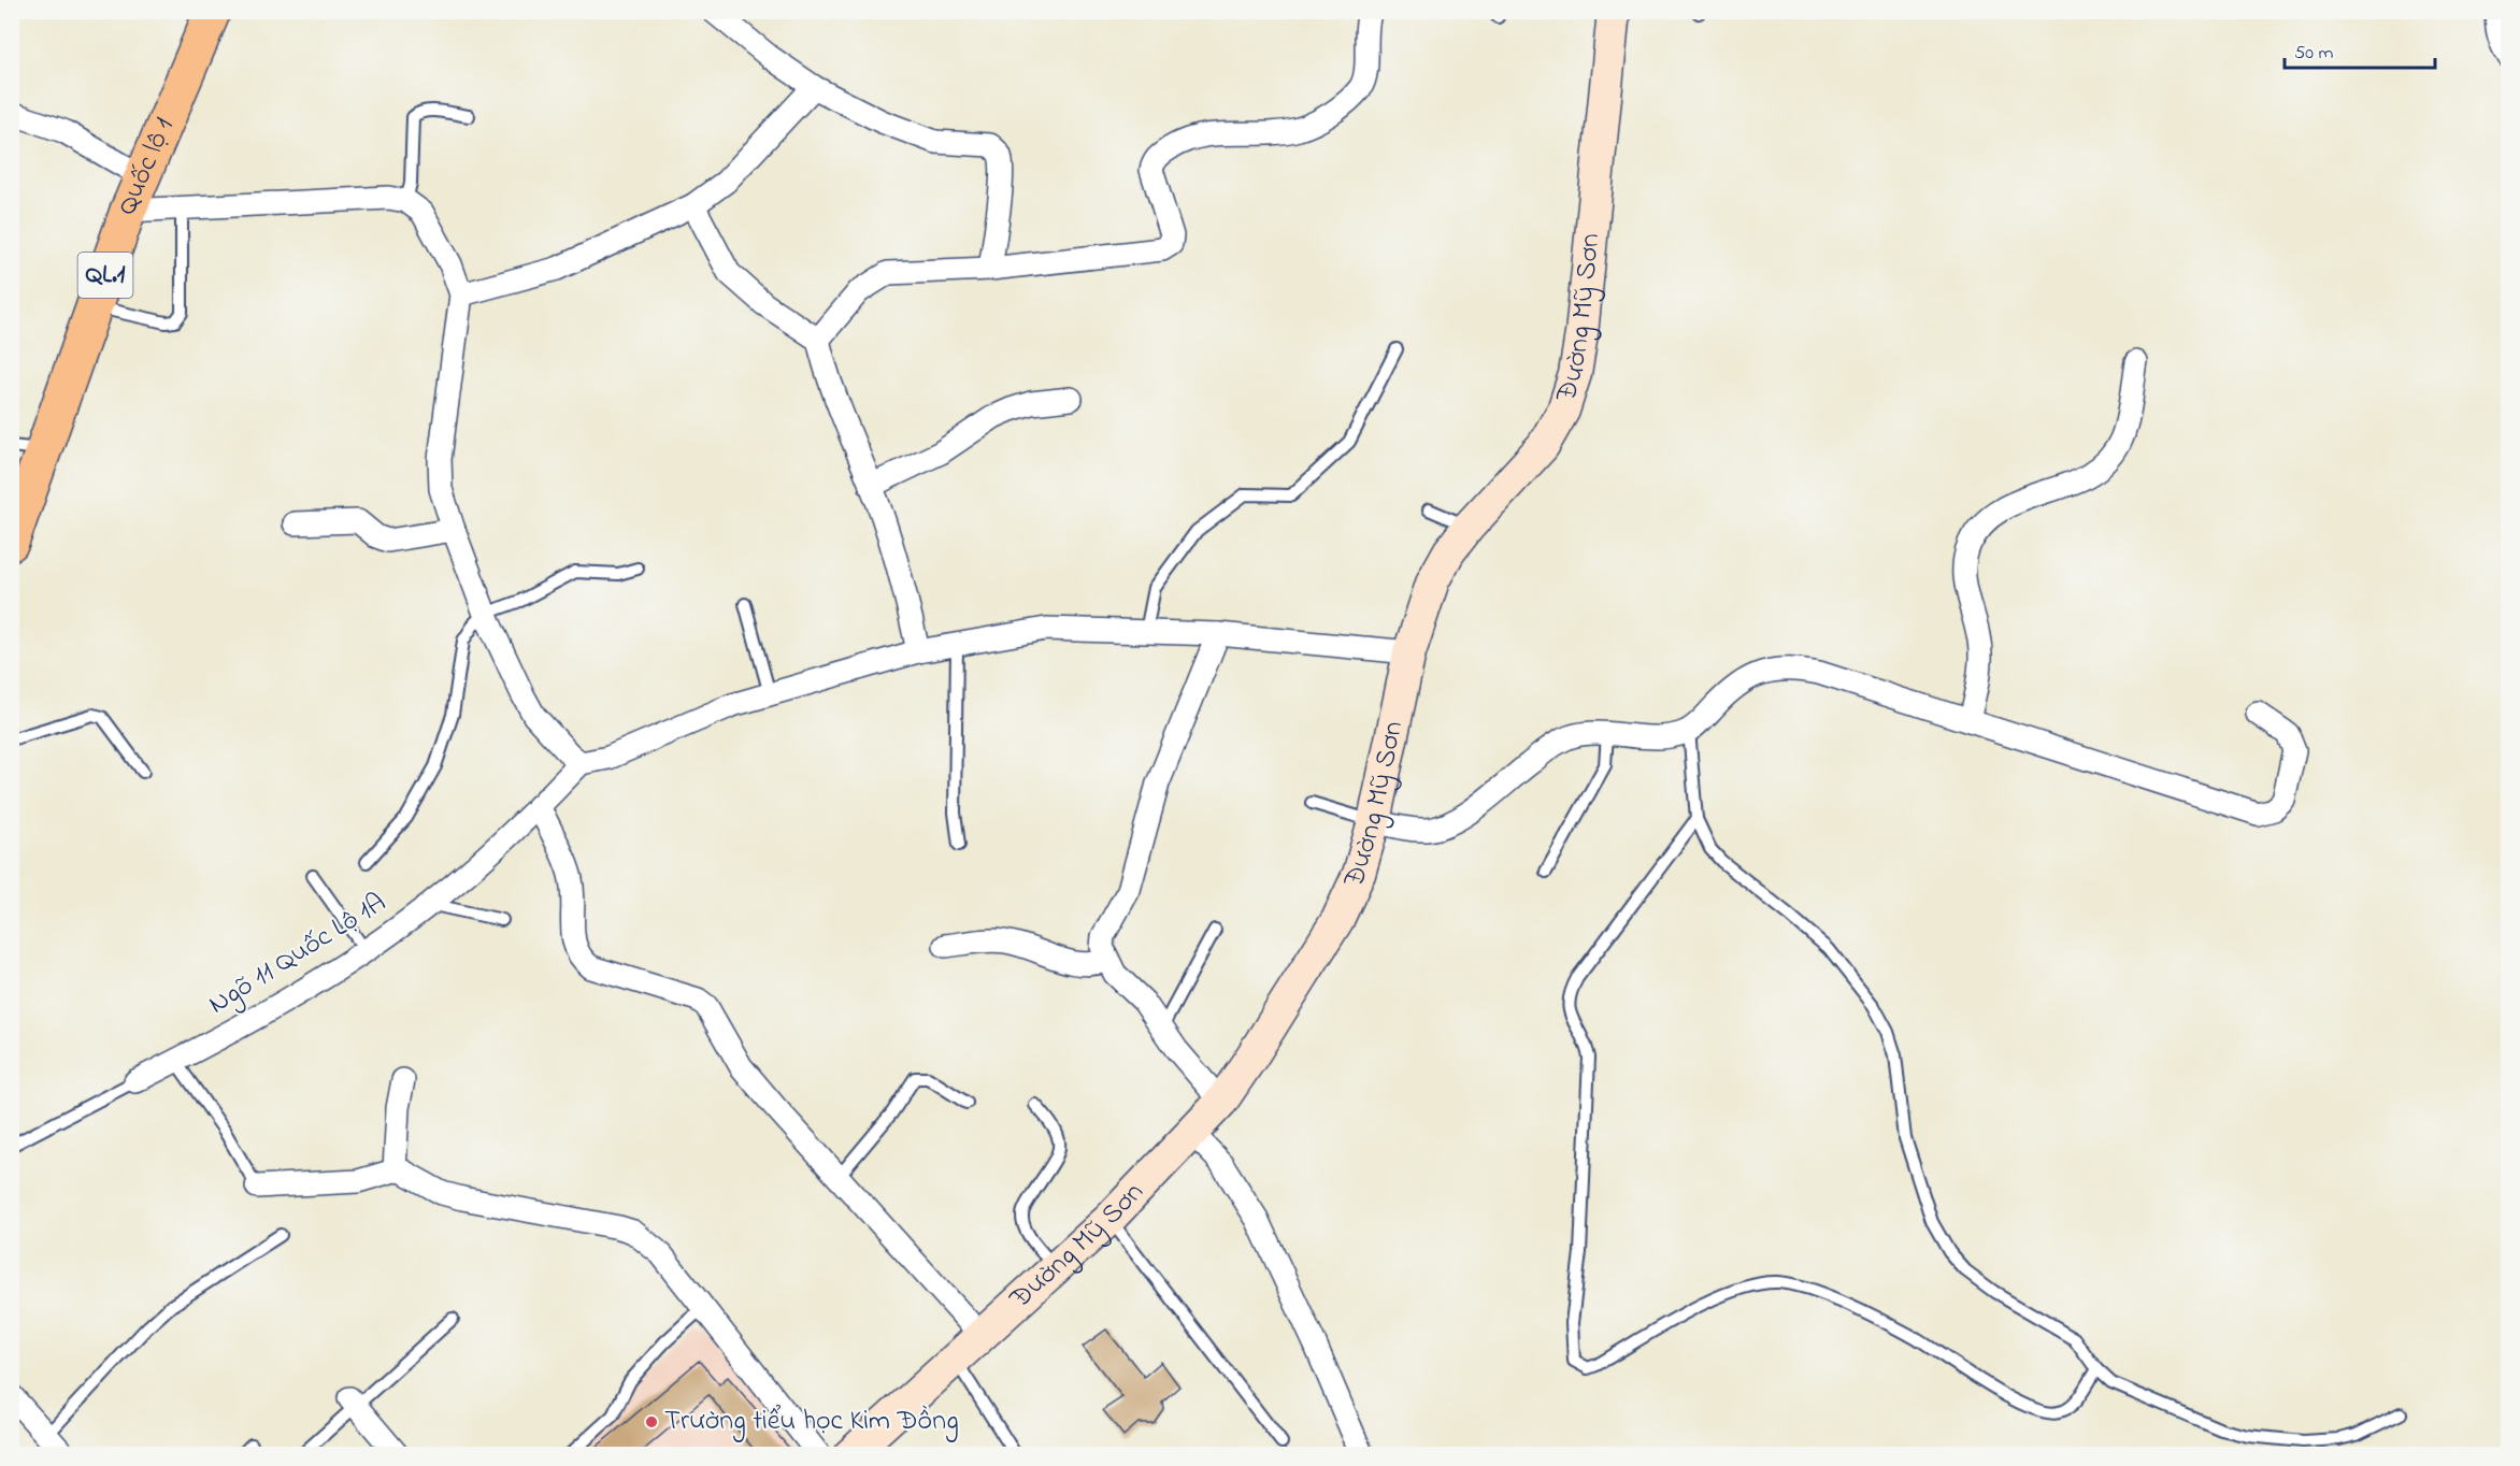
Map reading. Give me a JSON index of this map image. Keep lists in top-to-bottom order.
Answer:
{
  "streets": {
    "highway": ["Quốc lộ 1", "QL.1"],
    "street": ["Đường Mỹ Sơn", "Ngõ 11 Quốc Lộ 1A"]
  },
  "places": ["Trường tiểu học Kim Đồng"],
  "scale_bar": "50 m"
}
